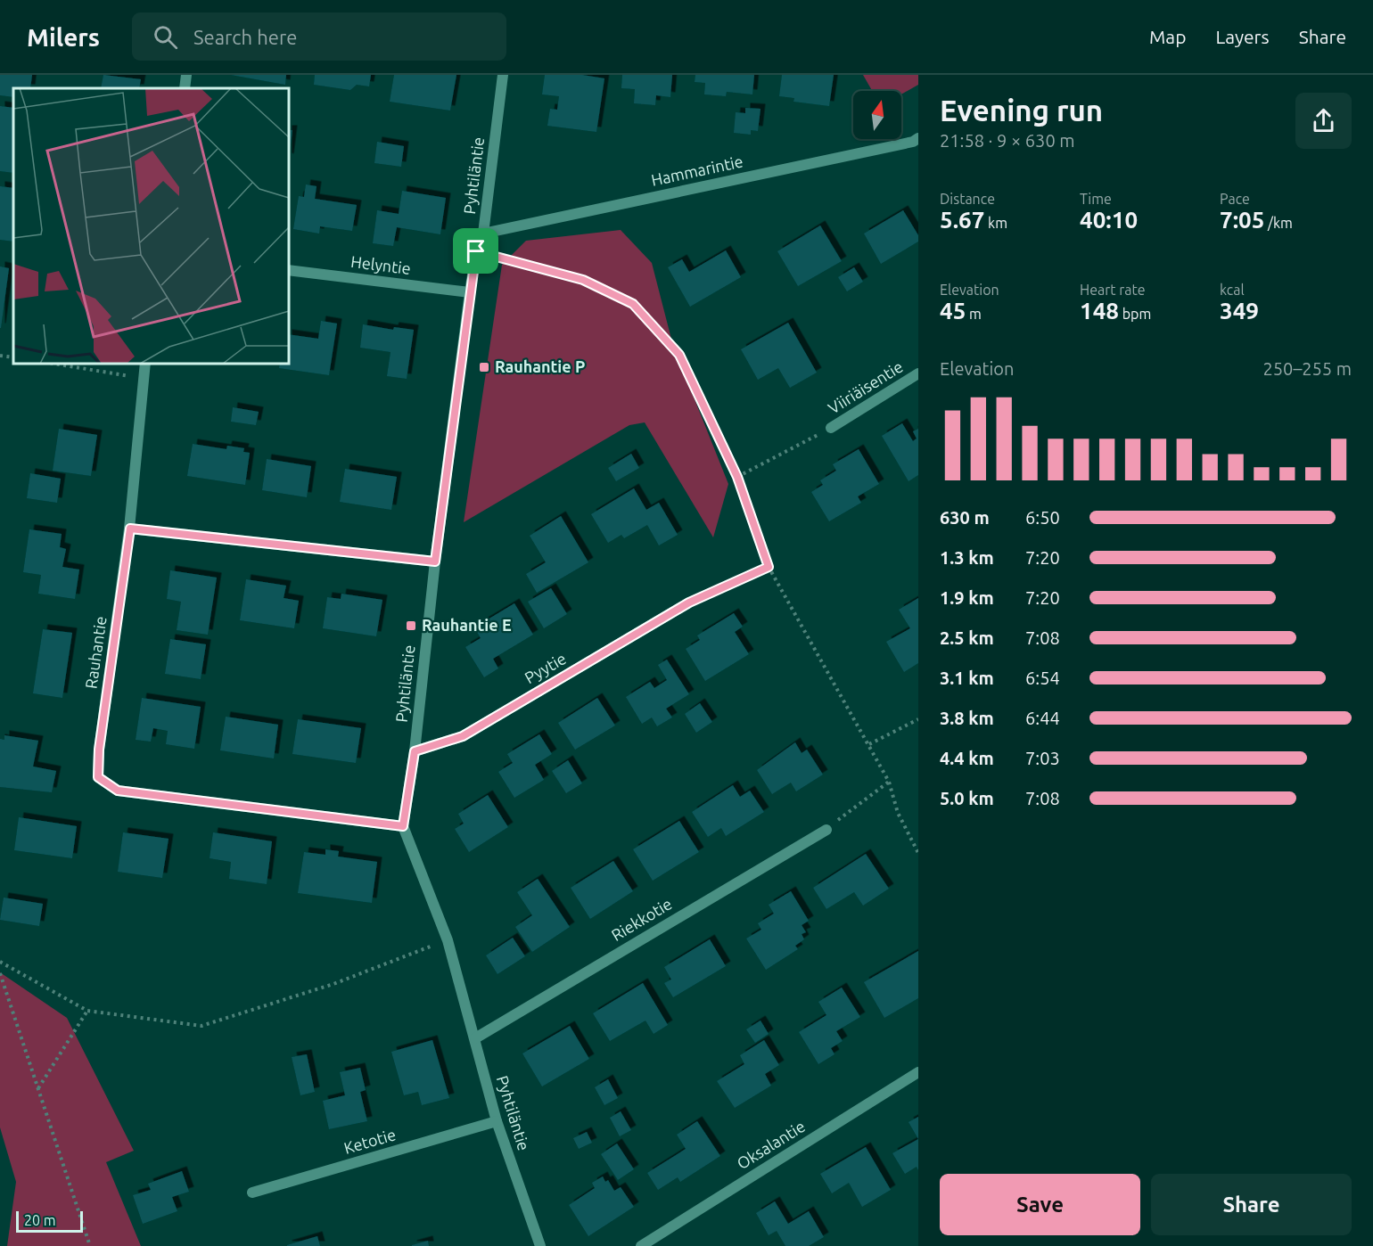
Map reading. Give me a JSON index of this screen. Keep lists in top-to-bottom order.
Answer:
{
  "streets": {
    "street": [
      "Hammarintie",
      "Pyhtiläntie",
      "Helyntie",
      "Viiriäisentie",
      "Rauhantie",
      "Pyytie",
      "Riekkotie",
      "Ketotie",
      "Oksalantie"
    ]
  },
  "crossings": [
    ["Hammarintie", "Pyhtiläntie"],
    ["Pyhtiläntie", "Helyntie"],
    ["Pyhtiläntie", "Rauhantie"],
    ["Pyhtiläntie", "Pyytie"],
    ["Pyhtiläntie", "Riekkotie"],
    ["Pyhtiläntie", "Ketotie"]
  ],
  "places": {
    "transit": ["Rauhantie P", "Rauhantie E"]
  },
  "scale_bar": "20 m",
  "north": "top",
  "page": {
    "header": "Milers",
    "search": "Search here",
    "nav": ["Map", "Layers", "Share"],
    "heading": ["Evening run", "21:58 · 9 × 630 m"],
    "stats": [
      ["Distance", "5.67 km"],
      ["Time", "40:10"],
      ["Pace", "7:05 /km"],
      ["Elevation", "45 m"],
      ["Heart rate", "148 bpm"],
      ["kcal", "349"]
    ],
    "chart": ["Elevation", "250–255 m"],
    "list": [
      {
        "name": "630 m",
        "note": "6:50"
      },
      {
        "name": "1.3 km",
        "note": "7:20"
      },
      {
        "name": "1.9 km",
        "note": "7:20"
      },
      {
        "name": "2.5 km",
        "note": "7:08"
      },
      {
        "name": "3.1 km",
        "note": "6:54"
      },
      {
        "name": "3.8 km",
        "note": "6:44"
      },
      {
        "name": "4.4 km",
        "note": "7:03"
      },
      {
        "name": "5.0 km",
        "note": "7:08"
      }
    ],
    "buttons": ["Save", "Share"],
    "scale": "20 m"
  }
}
